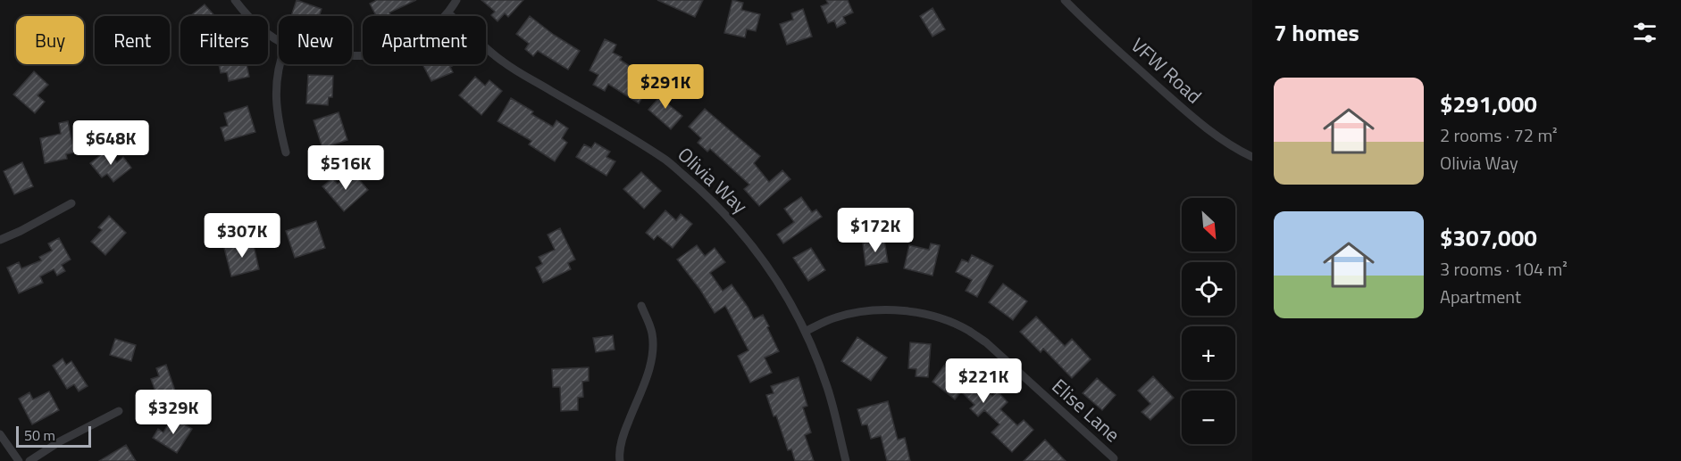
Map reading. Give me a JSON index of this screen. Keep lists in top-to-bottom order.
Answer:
{
  "streets": {
    "street": ["VFW Road", "Olivia Way", "Elise Lane"]
  },
  "crossings": [
    ["Olivia Way", "Elise Lane"]
  ],
  "scale_bar": "50 m",
  "north": "bottom right",
  "page": {
    "heading": "7 homes",
    "chip": [
      "Buy",
      "Rent",
      "Filters",
      "New",
      "Apartment"
    ],
    "price": [
      "$291K",
      "$648K",
      "$516K",
      "$172K",
      "$307K",
      "$221K",
      "$329K"
    ],
    "list": [
      {
        "name": "$291,000",
        "note": "2 rooms · 72 m² · Olivia Way"
      },
      {
        "name": "$307,000",
        "note": "3 rooms · 104 m² · Apartment"
      }
    ],
    "map_buttons": ["+", "−"],
    "scale": "50 m"
  }
}
